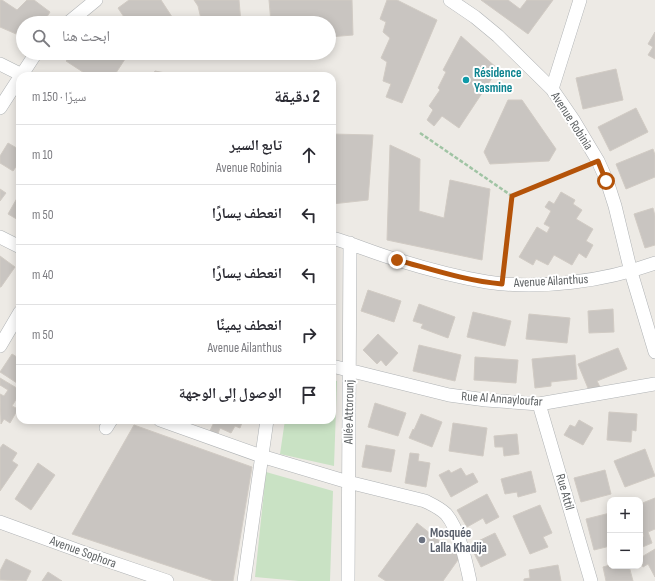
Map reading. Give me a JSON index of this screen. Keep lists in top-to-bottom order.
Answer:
{
  "streets": {
    "street": [
      "Avenue Robinia",
      "Avenue Ailanthus",
      "Rue Al Annayloufar",
      "Allée Attorounj",
      "Rue Attil",
      "Avenue Sophora"
    ]
  },
  "crossings": [
    ["Avenue Robinia", "Avenue Ailanthus"],
    ["Avenue Ailanthus", "Allée Attorounj"],
    ["Rue Al Annayloufar", "Allée Attorounj"],
    ["Rue Al Annayloufar", "Rue Attil"]
  ],
  "places": ["Résidence Yasmine", "Mosquée Lalla Khadija"],
  "page": {
    "search": "ابحث هنا",
    "heading": ["2 دقيقة", "سيرًا · 150 m"],
    "list": [
      ["تابع السير", "Avenue Robinia", "10 m"],
      ["انعطف يسارًا", "50 m"],
      ["انعطف يسارًا", "40 m"],
      ["انعطف يمينًا", "Avenue Ailanthus", "50 m"],
      "الوصول إلى الوجهة"
    ],
    "map_buttons": ["+", "−"]
  }
}
